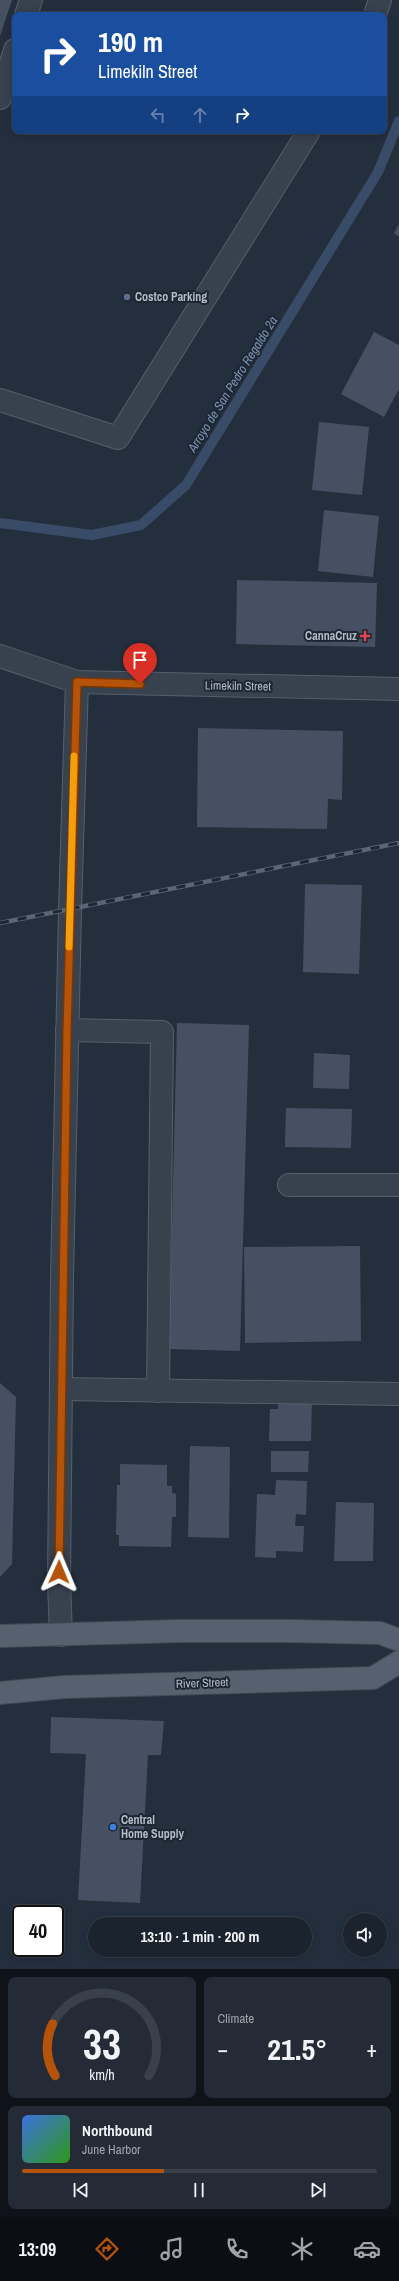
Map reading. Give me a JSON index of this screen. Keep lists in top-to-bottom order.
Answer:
{
  "streets": {
    "main road": ["River Street"],
    "street": ["Limekiln Street"]
  },
  "water": ["Arroyo de San Pedro Regaldo 2a"],
  "places": {
    "other": ["Costco Parking", "Central Home Supply"],
    "health": ["CannaCruz"]
  },
  "page": {
    "turn": ["190 m", "Limekiln Street"],
    "limit": "40",
    "trip": "13:10 · 1 min · 200 m",
    "tile": "Climate",
    "heat": ["−", "21.5°", "+"],
    "song": ["Northbound", "June Harbor"],
    "tabs": "13:09",
    "gauge": ["33", "km/h"]
  }
}
